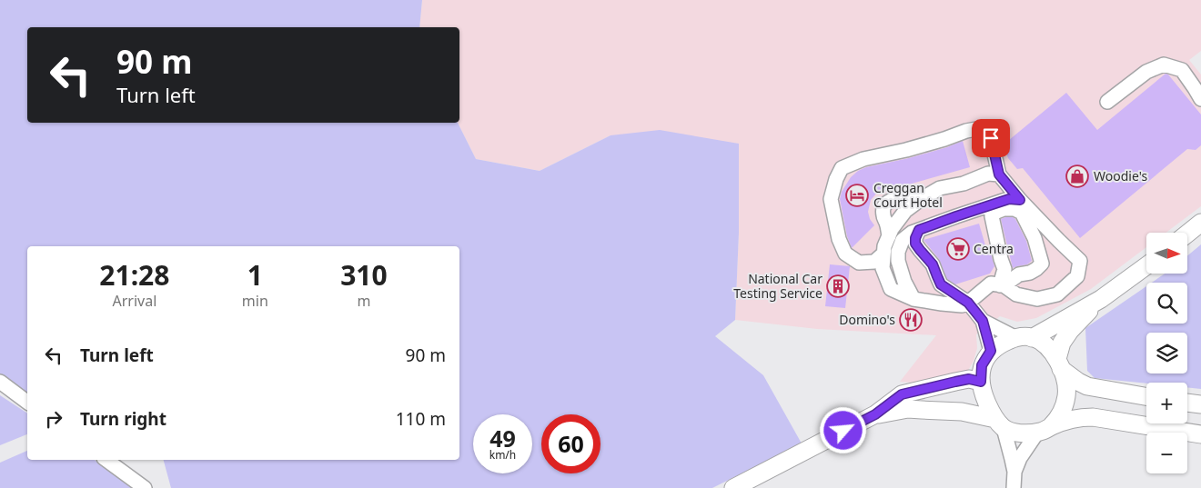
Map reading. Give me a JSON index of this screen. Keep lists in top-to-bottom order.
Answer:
{
  "places": {
    "shop": ["Woodie's"],
    "hotel": ["Creggan Court Hotel"],
    "supermarket": ["Centra"],
    "building": ["National Car Testing Service"],
    "restaurant": ["Domino's"]
  },
  "north": "right",
  "page": {
    "turn": ["90 m", "Turn left"],
    "map_buttons": ["+", "−"],
    "eta": [
      "21:28",
      "Arrival",
      "1",
      "min",
      "310",
      "m"
    ],
    "list": [
      {
        "name": "Turn left",
        "value": "90 m"
      },
      {
        "name": "Turn right",
        "value": "110 m"
      }
    ],
    "speed": "49 km/h",
    "limit": "60"
  }
}
